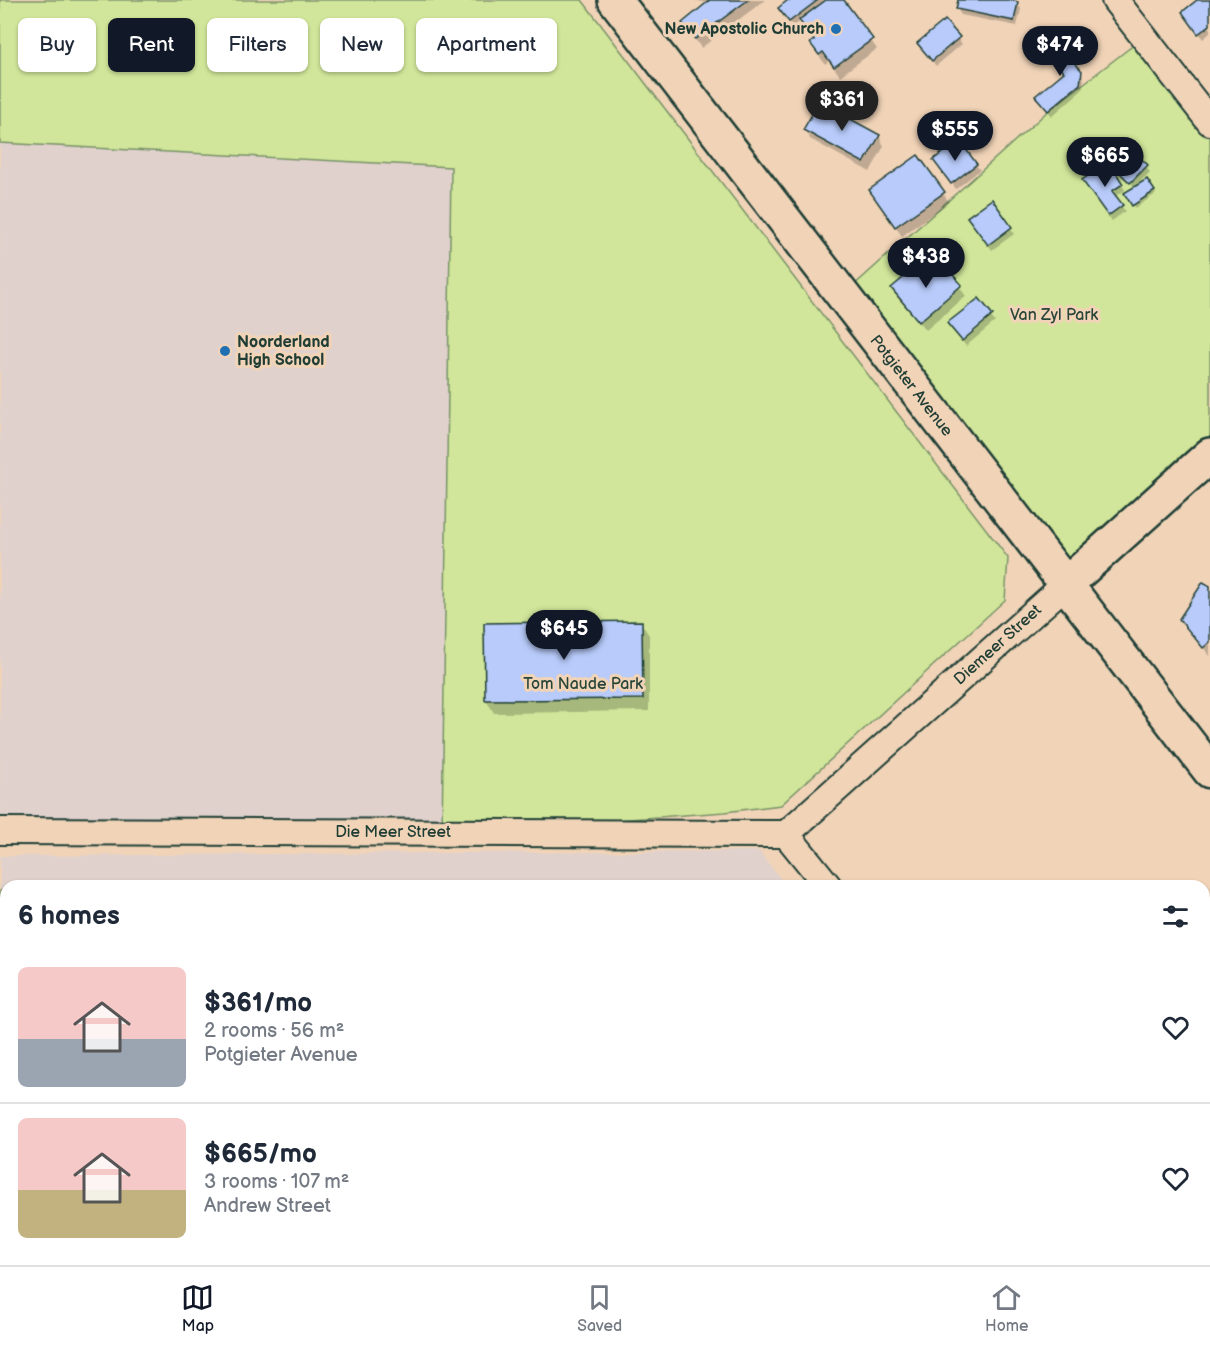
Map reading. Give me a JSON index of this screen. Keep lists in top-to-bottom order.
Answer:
{
  "streets": {
    "street": ["Potgieter Avenue", "Diemeer Street", "Die Meer Street"]
  },
  "crossings": [
    ["Potgieter Avenue", "Diemeer Street"],
    ["Diemeer Street", "Die Meer Street"]
  ],
  "parks": ["Van Zyl Park", "Tom Naude Park"],
  "places": ["New Apostolic Church", "Noorderland High School"],
  "page": {
    "chip": [
      "Buy",
      "Rent",
      "Filters",
      "New",
      "Apartment"
    ],
    "price": [
      "$474",
      "$361",
      "$555",
      "$665",
      "$438",
      "$645"
    ],
    "heading": "6 homes",
    "list": [
      {
        "name": "$361/mo",
        "note": "2 rooms · 56 m² · Potgieter Avenue"
      },
      {
        "name": "$665/mo",
        "note": "3 rooms · 107 m² · Andrew Street"
      }
    ],
    "tabs": ["Map", "Saved", "Home"]
  }
}
